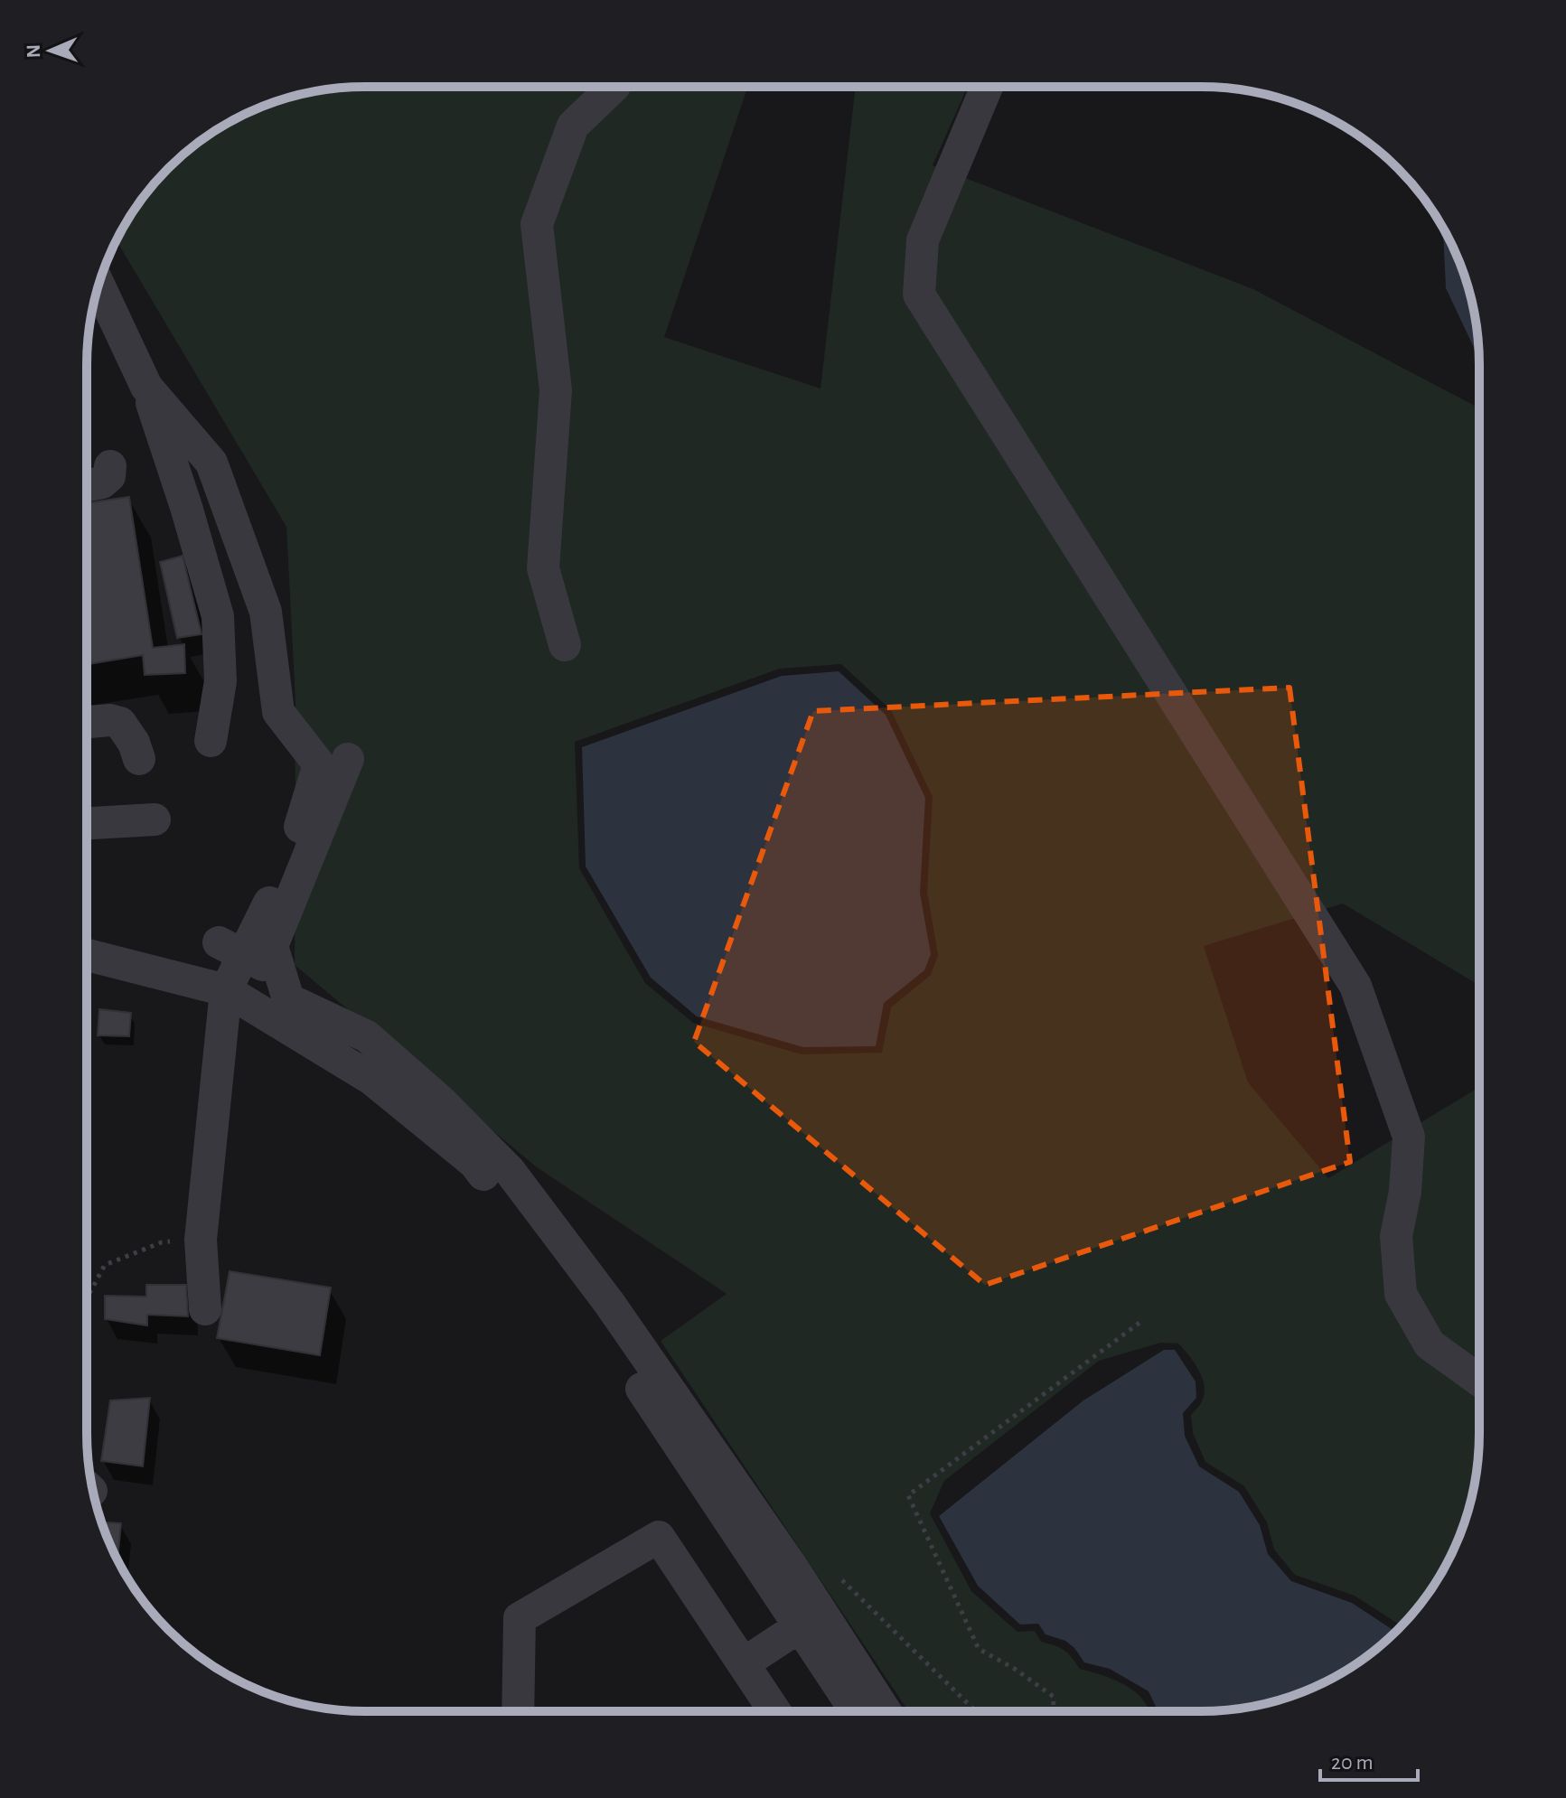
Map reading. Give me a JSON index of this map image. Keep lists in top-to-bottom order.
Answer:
{
  "scale_bar": "20 m",
  "north": "left"
}
